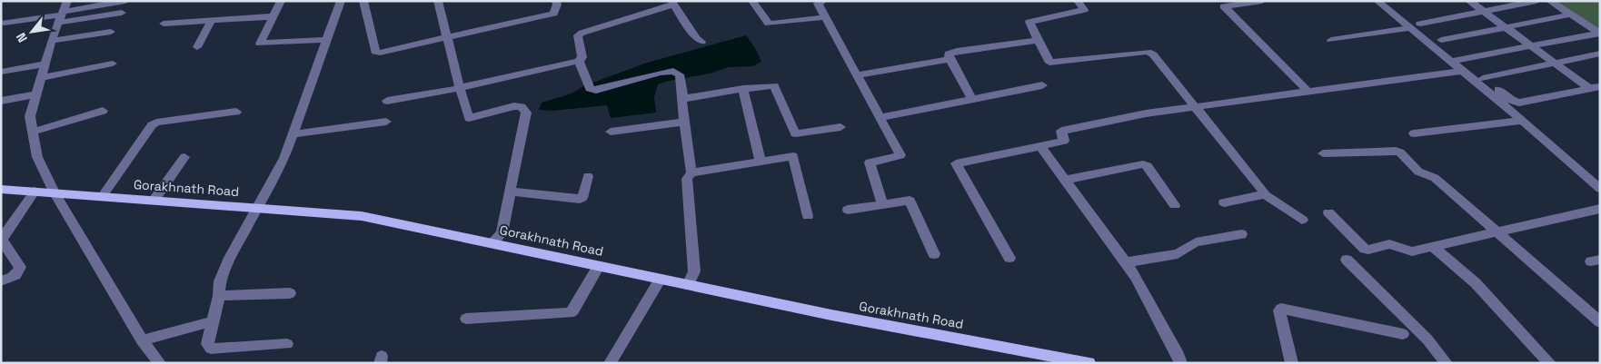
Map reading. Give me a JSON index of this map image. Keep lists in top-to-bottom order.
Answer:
{
  "streets": {
    "main road": ["Gorakhnath Road"]
  },
  "north": "bottom left"
}
